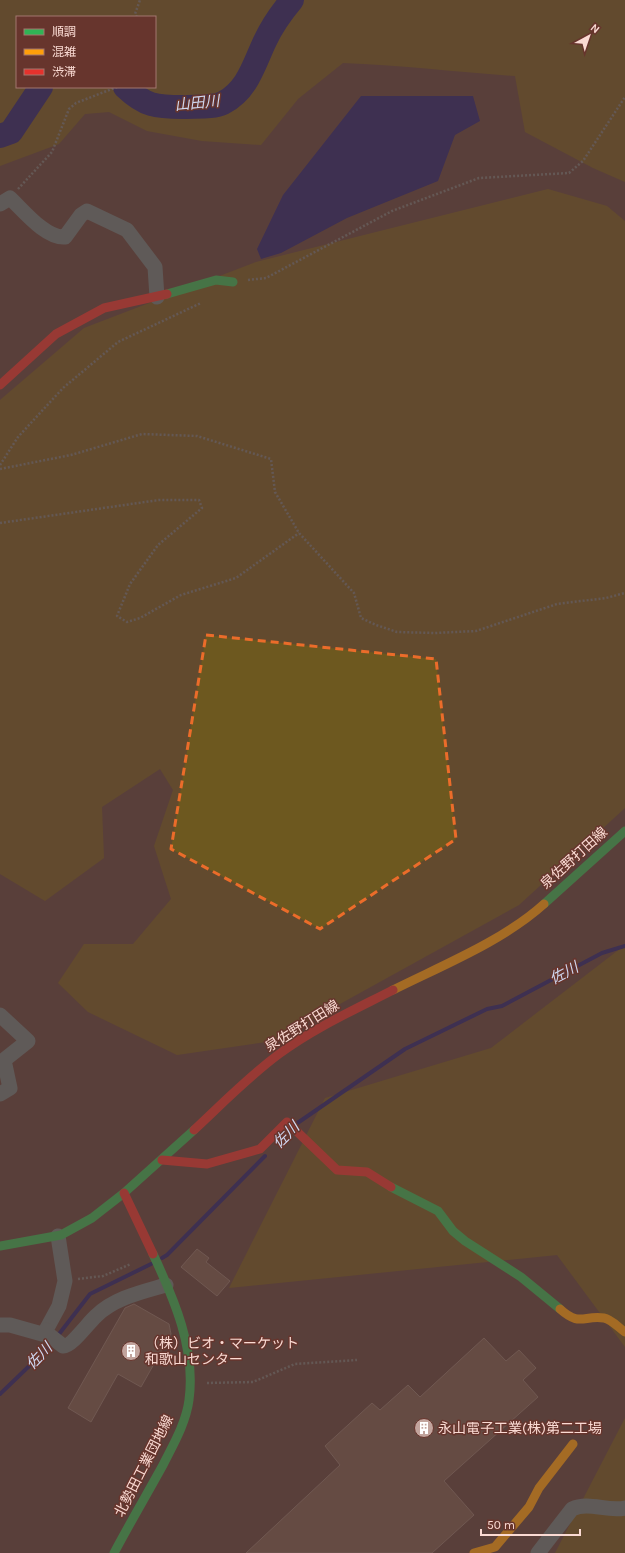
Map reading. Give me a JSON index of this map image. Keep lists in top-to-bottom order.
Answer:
{
  "streets": {
    "street": ["泉佐野打田線", "北勢田工業団地線"]
  },
  "crossings": [
    ["泉佐野打田線", "北勢田工業団地線"]
  ],
  "water": ["山田川", "佐川"],
  "places": {
    "building": ["（株）ビオ・マーケット 和歌山センター", "永山電子工業(株)第二工場"]
  },
  "legend": ["順調", "混雑", "渋滞"],
  "scale_bar": "50 m",
  "north": "top right"
}
